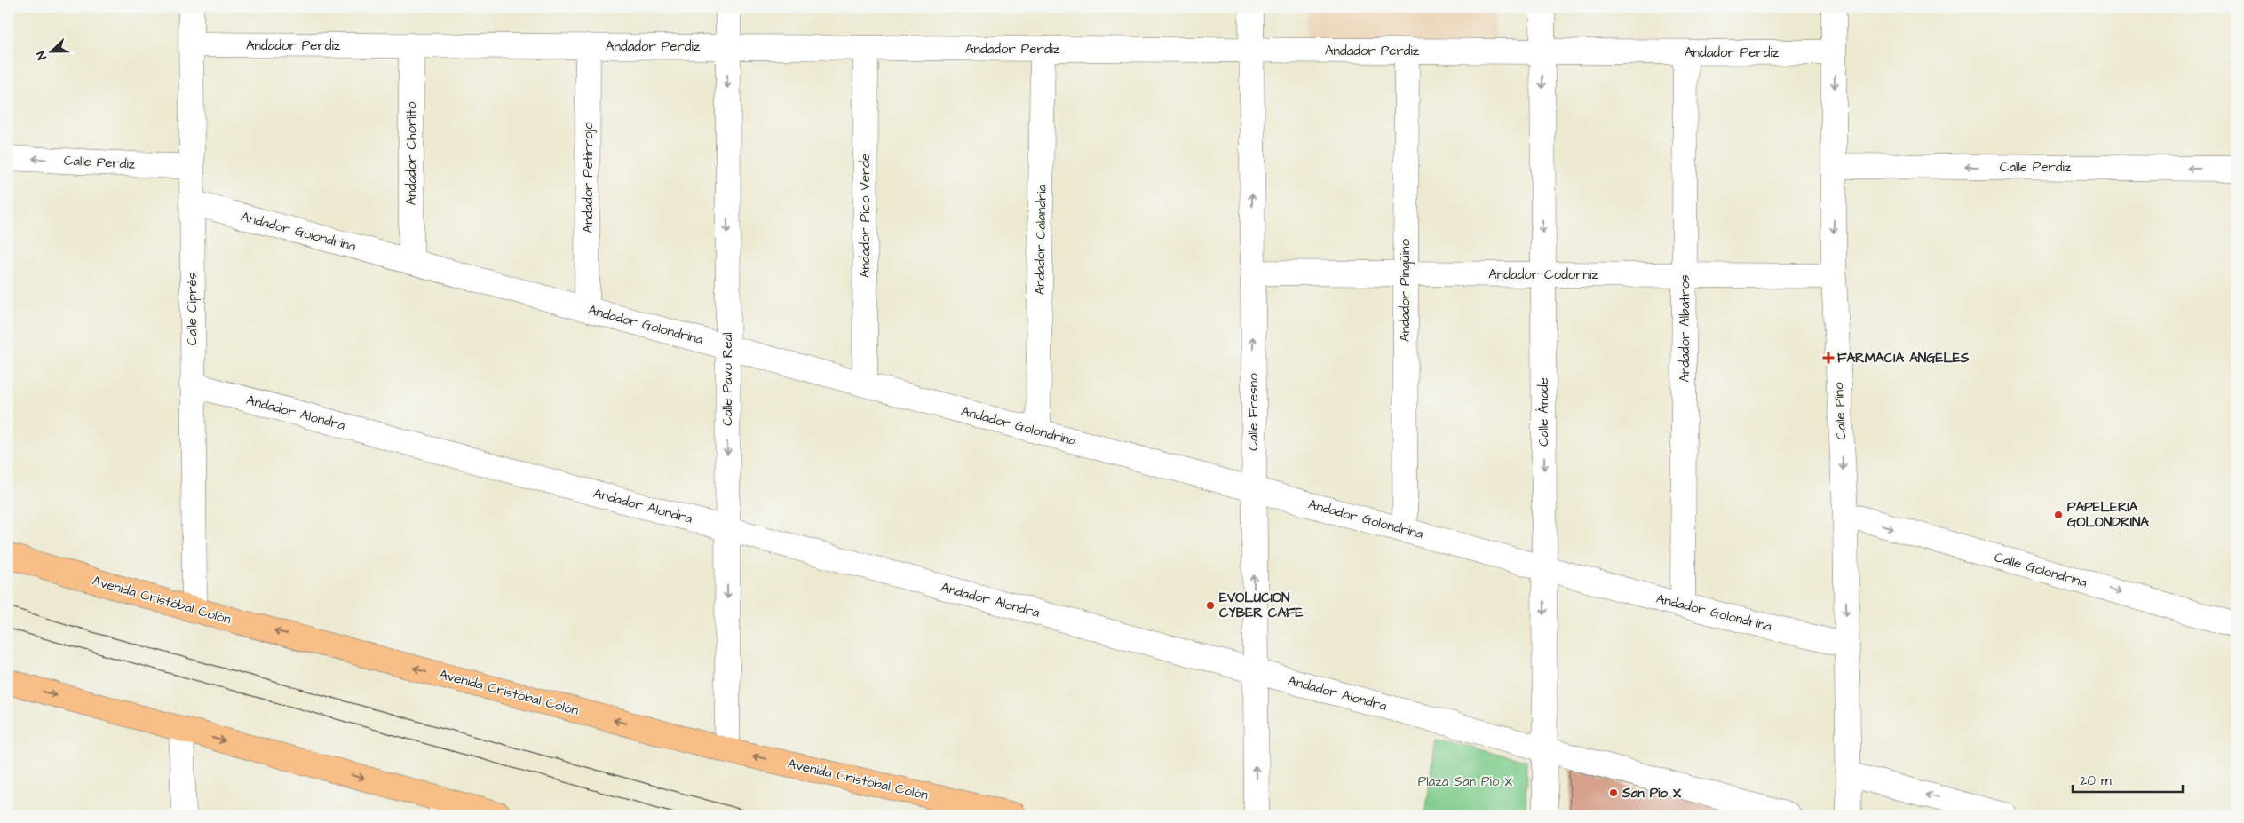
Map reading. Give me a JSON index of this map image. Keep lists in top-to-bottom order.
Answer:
{
  "streets": {
    "main road": ["Avenida Cristóbal Colón"],
    "street": [
      "Andador Perdiz",
      "Andador Chorlito",
      "Calle Perdiz",
      "Andador Petirrojo",
      "Andador Pico Verde",
      "Andador Golondrina",
      "Andador Calandria",
      "Andador Codorniz",
      "Andador Pingüino",
      "Calle Ciprés",
      "Andador Albatros",
      "Calle Pavo Real",
      "Calle Pino",
      "Calle Fresno",
      "Calle Ánade",
      "Andador Alondra",
      "Calle Golondrina"
    ]
  },
  "crossings": [
    ["Andador Perdiz", "Andador Chorlito"],
    ["Andador Perdiz", "Andador Petirrojo"],
    ["Andador Perdiz", "Andador Pico Verde"],
    ["Andador Perdiz", "Andador Calandria"],
    ["Andador Perdiz", "Andador Pingüino"],
    ["Andador Perdiz", "Calle Ciprés"],
    ["Andador Perdiz", "Andador Albatros"],
    ["Andador Perdiz", "Calle Pavo Real"],
    ["Andador Perdiz", "Calle Pino"],
    ["Andador Perdiz", "Calle Fresno"],
    ["Andador Perdiz", "Calle Ánade"],
    ["Andador Chorlito", "Andador Golondrina"],
    ["Calle Perdiz", "Calle Ciprés"],
    ["Calle Perdiz", "Calle Pino"],
    ["Andador Petirrojo", "Andador Golondrina"],
    ["Andador Pico Verde", "Andador Golondrina"],
    ["Andador Golondrina", "Andador Calandria"],
    ["Andador Golondrina", "Andador Pingüino"],
    ["Andador Golondrina", "Calle Ciprés"],
    ["Andador Golondrina", "Andador Albatros"],
    ["Andador Golondrina", "Calle Pavo Real"],
    ["Andador Golondrina", "Calle Pino"],
    ["Andador Golondrina", "Calle Fresno"],
    ["Andador Golondrina", "Calle Ánade"],
    ["Andador Codorniz", "Andador Pingüino"],
    ["Andador Codorniz", "Andador Albatros"],
    ["Andador Codorniz", "Calle Pino"],
    ["Andador Codorniz", "Calle Fresno"],
    ["Andador Codorniz", "Calle Ánade"],
    ["Calle Ciprés", "Andador Alondra"],
    ["Calle Ciprés", "Avenida Cristóbal Colón"],
    ["Calle Pavo Real", "Andador Alondra"],
    ["Calle Pavo Real", "Avenida Cristóbal Colón"],
    ["Calle Pino", "Calle Golondrina"],
    ["Calle Fresno", "Andador Alondra"],
    ["Calle Ánade", "Andador Alondra"]
  ],
  "one_way": [
    "Calle Perdiz",
    "Calle Pavo Real",
    "Calle Pino",
    "Calle Fresno",
    "Calle Ánade",
    "Calle Golondrina"
  ],
  "parks": ["Plaza San Pio X"],
  "places": {
    "health": ["FARMACIA ANGELES"],
    "other": ["PAPELERIA GOLONDRINA", "EVOLUCION CYBER CAFE", "San Pio X"]
  },
  "scale_bar": "20 m",
  "north": "left"
}
